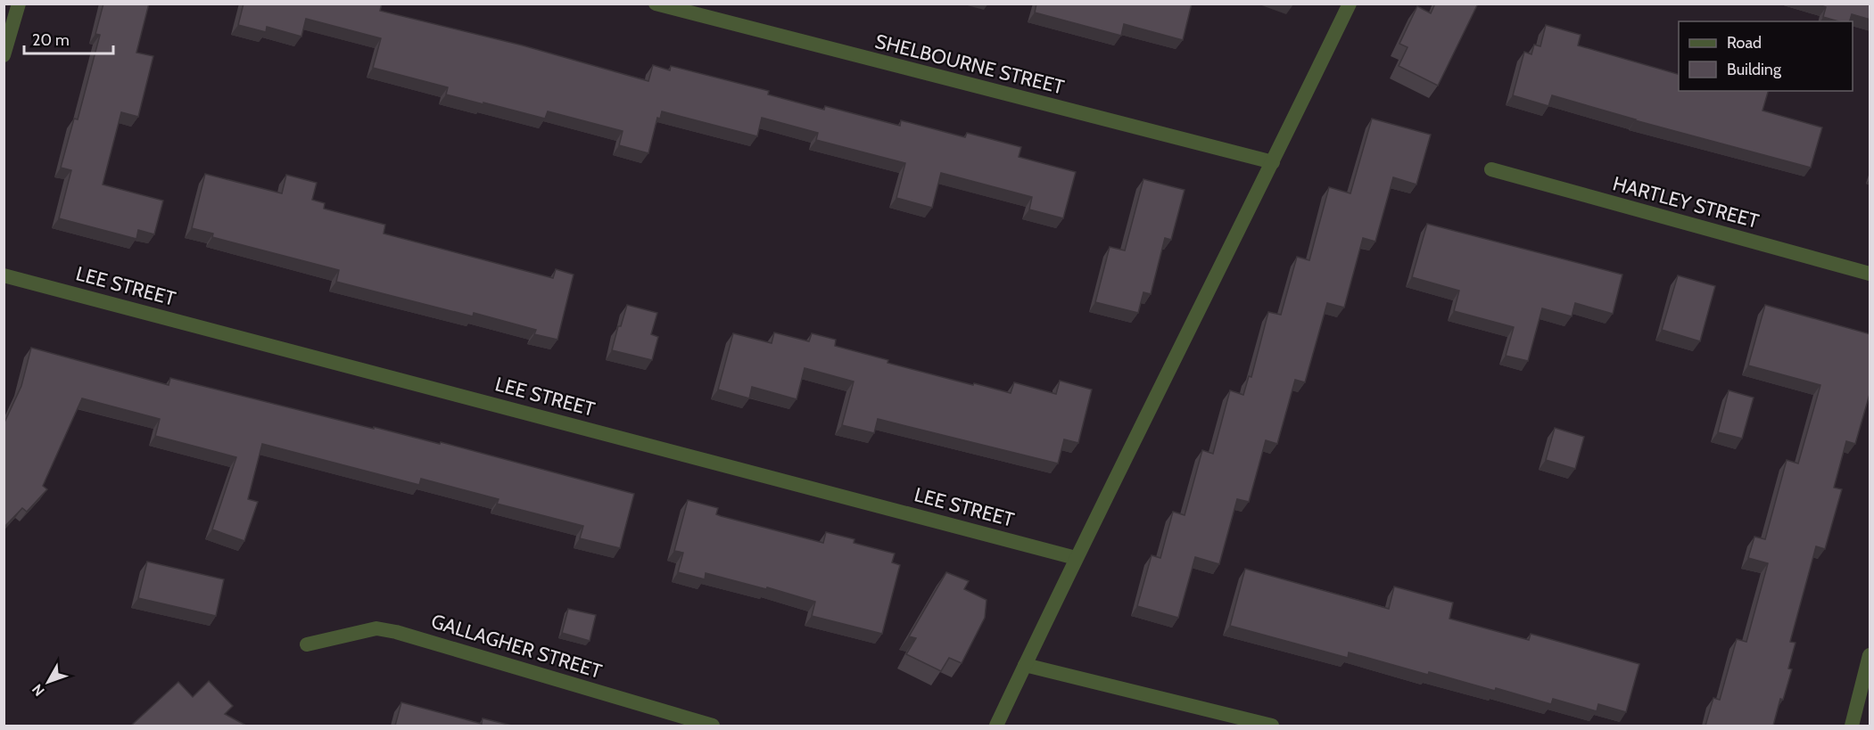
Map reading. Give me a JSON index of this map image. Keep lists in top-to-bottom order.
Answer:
{
  "streets": {
    "street": [
      "SHELBOURNE STREET",
      "HARTLEY STREET",
      "LEE STREET",
      "GALLAGHER STREET"
    ]
  },
  "legend": ["Road", "Building"],
  "scale_bar": "20 m",
  "north": "bottom left"
}
